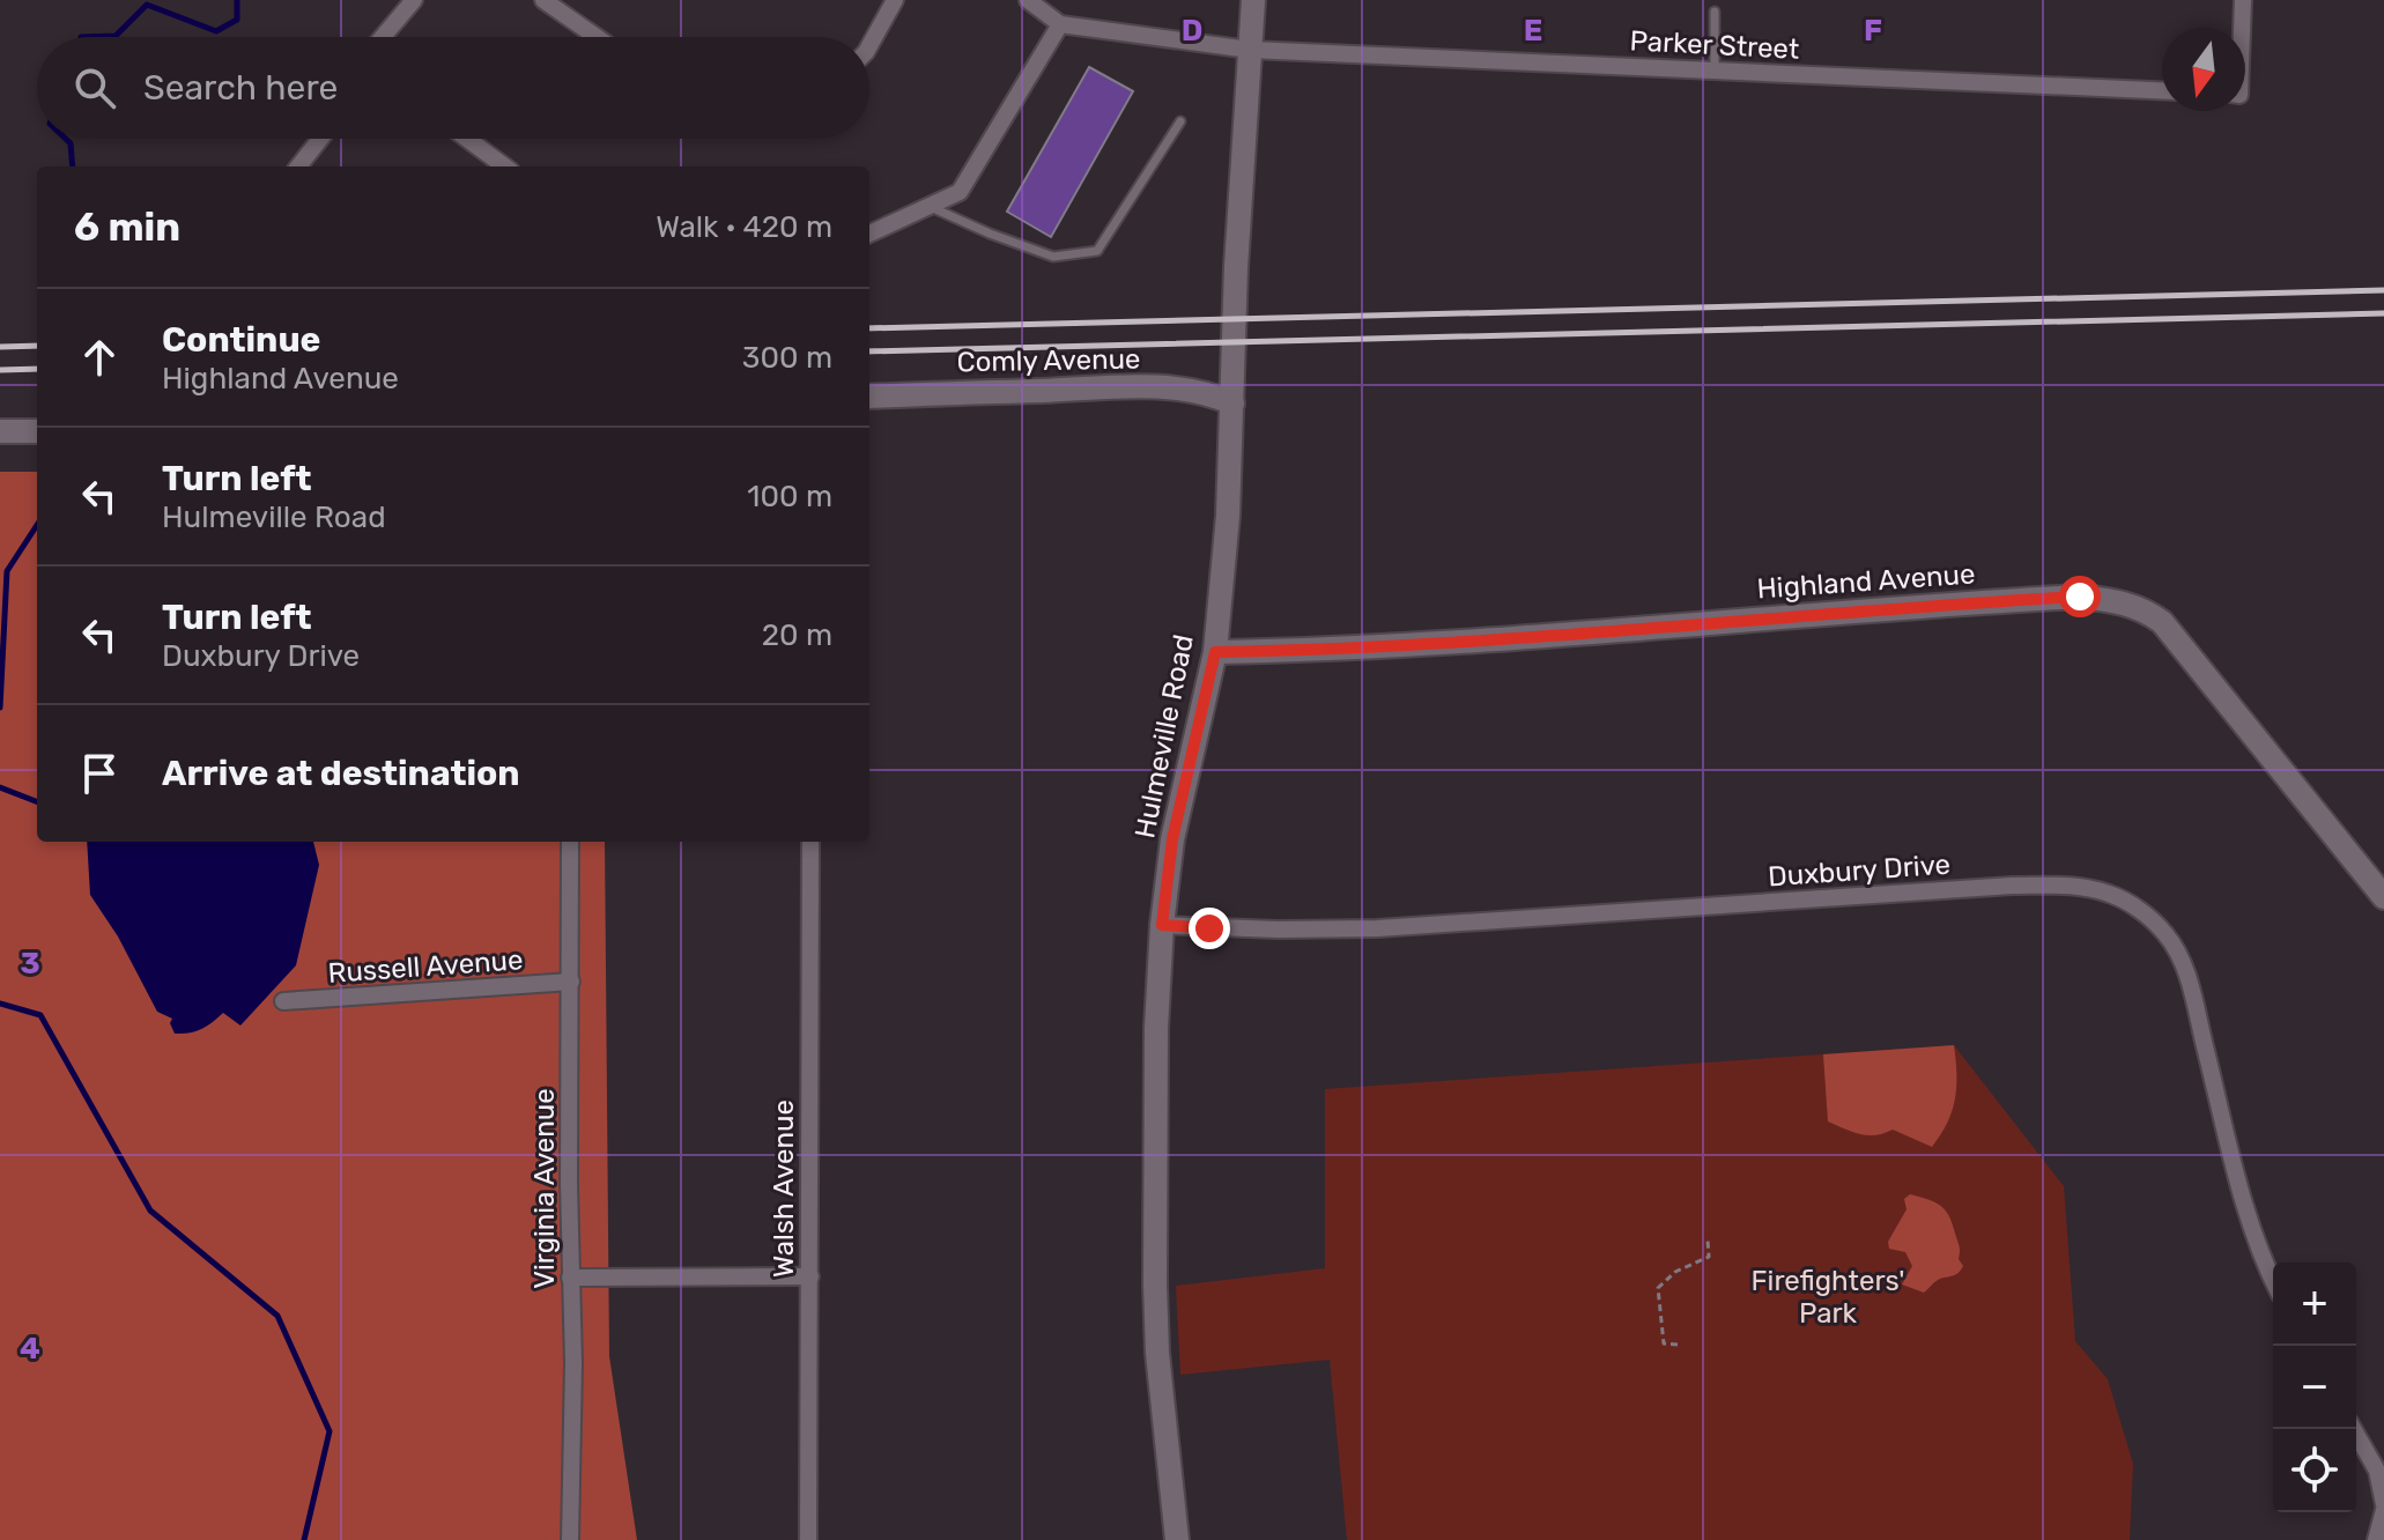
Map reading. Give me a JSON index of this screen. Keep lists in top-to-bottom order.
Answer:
{
  "streets": {
    "street": [
      "Parker Street",
      "Comly Avenue",
      "Highland Avenue",
      "Hulmeville Road",
      "Duxbury Drive",
      "Russell Avenue",
      "Virginia Avenue",
      "Walsh Avenue"
    ]
  },
  "crossings": [
    ["Parker Street", "Hulmeville Road"],
    ["Comly Avenue", "Hulmeville Road"],
    ["Highland Avenue", "Hulmeville Road"],
    ["Hulmeville Road", "Duxbury Drive"],
    ["Russell Avenue", "Virginia Avenue"]
  ],
  "parks": ["Firefighters' Park"],
  "north": "bottom",
  "page": {
    "search": "Search here",
    "heading": ["6 min", "Walk · 420 m"],
    "list": [
      ["Continue", "Highland Avenue", "300 m"],
      ["Turn left", "Hulmeville Road", "100 m"],
      ["Turn left", "Duxbury Drive", "20 m"],
      "Arrive at destination"
    ],
    "map_buttons": ["+", "−"]
  },
  "grid": {
    "columns": ["D", "E", "F"],
    "rows": ["3", "4"]
  }
}
